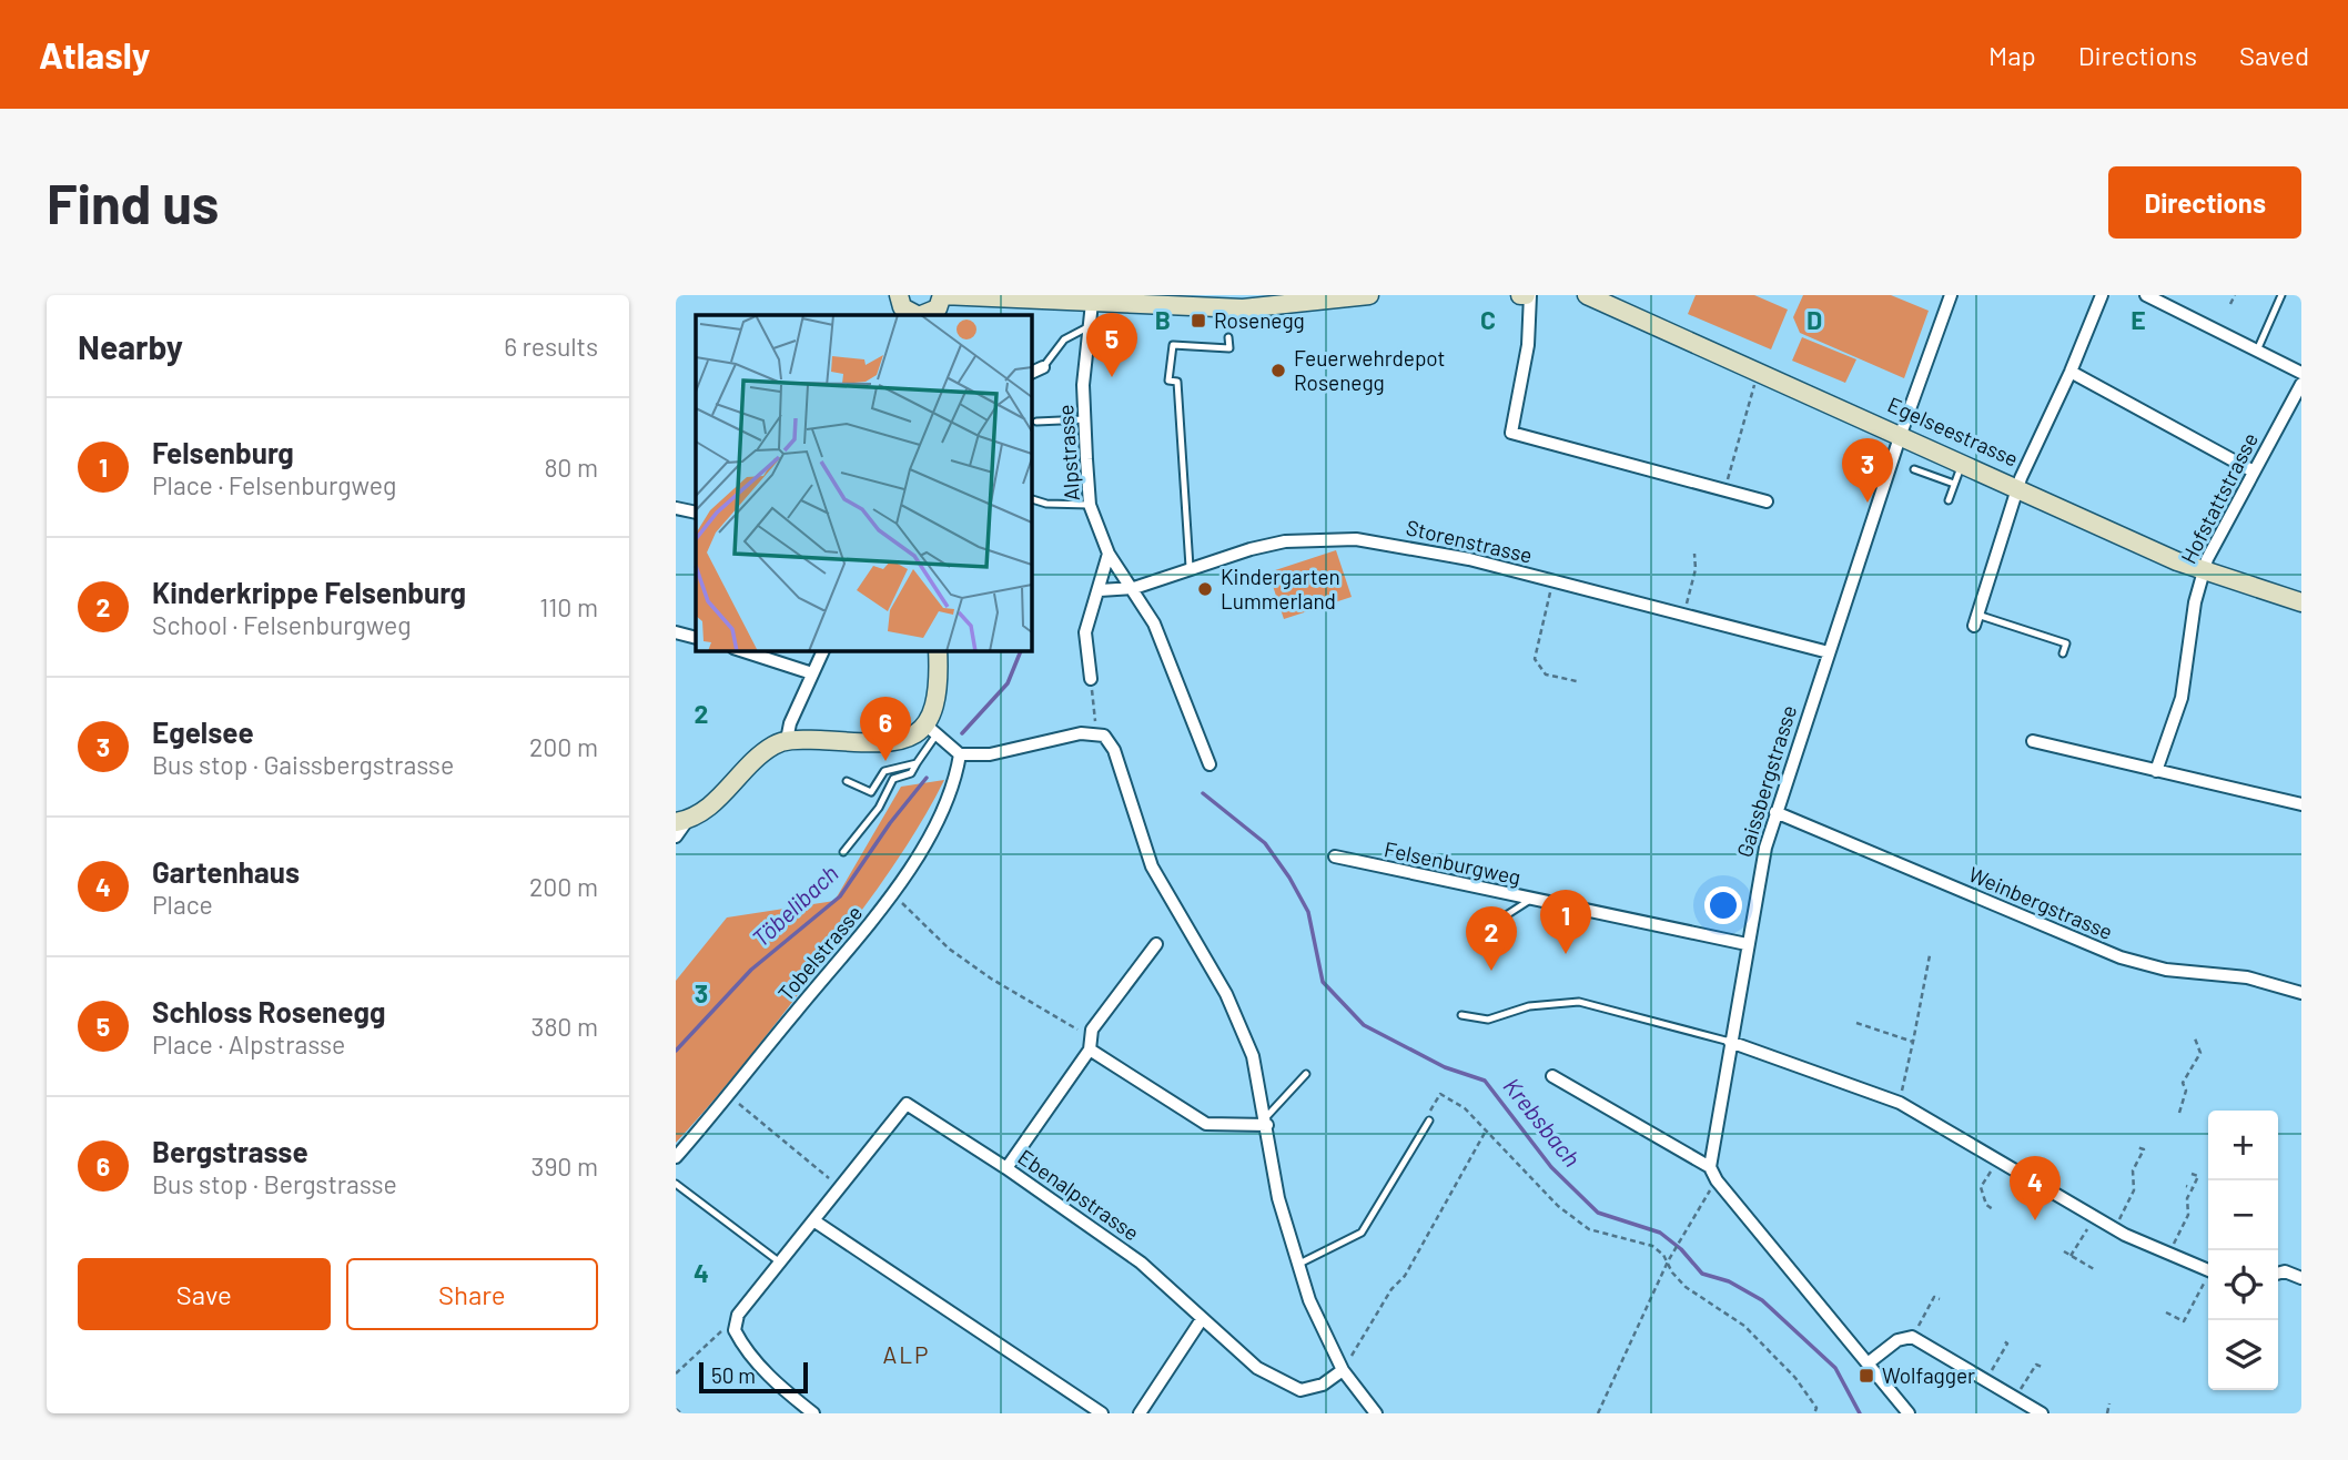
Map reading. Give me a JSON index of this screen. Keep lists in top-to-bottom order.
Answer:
{
  "streets": {
    "main road": ["Egelseestrasse"],
    "street": [
      "Alpstrasse",
      "Hofstattstrasse",
      "Storenstrasse",
      "Gaissbergstrasse",
      "Felsenburgweg",
      "Weinbergstrasse",
      "Tobelstrasse",
      "Ebenalpstrasse"
    ]
  },
  "crossings": [
    ["Egelseestrasse", "Hofstattstrasse"],
    ["Egelseestrasse", "Gaissbergstrasse"],
    ["Alpstrasse", "Storenstrasse"],
    ["Storenstrasse", "Gaissbergstrasse"],
    ["Gaissbergstrasse", "Felsenburgweg"],
    ["Gaissbergstrasse", "Weinbergstrasse"]
  ],
  "districts": ["ALP"],
  "water": ["Töbelibach", "Krebsbach"],
  "places": {
    "transit": ["Rosenegg", "Wolfagger"],
    "other": ["Feuerwehrdepot Rosenegg", "Kindergarten Lummerland"]
  },
  "scale_bar": "50 m",
  "page": {
    "header": "Atlasly",
    "nav": ["Map", "Directions", "Saved"],
    "buttons": [
      "Directions",
      ["Save", "Share"]
    ],
    "title": "Find us",
    "heading": ["Nearby", "6 results"],
    "pins": [
      "5",
      "3",
      "6",
      "1",
      "2",
      "4"
    ],
    "list": [
      {
        "mark": "1",
        "name": "Felsenburg",
        "note": "Place · Felsenburgweg",
        "value": "80 m"
      },
      {
        "mark": "2",
        "name": "Kinderkrippe Felsenburg",
        "note": "School · Felsenburgweg",
        "value": "110 m"
      },
      {
        "mark": "3",
        "name": "Egelsee",
        "note": "Bus stop · Gaissbergstrasse",
        "value": "200 m"
      },
      {
        "mark": "4",
        "name": "Gartenhaus",
        "note": "Place",
        "value": "200 m"
      },
      {
        "mark": "5",
        "name": "Schloss Rosenegg",
        "note": "Place · Alpstrasse",
        "value": "380 m"
      },
      {
        "mark": "6",
        "name": "Bergstrasse",
        "note": "Bus stop · Bergstrasse",
        "value": "390 m"
      }
    ],
    "map_buttons": ["+", "−"],
    "scale": "50 m"
  },
  "grid": {
    "columns": [
      "B",
      "C",
      "D",
      "E"
    ],
    "rows": ["2", "3", "4"]
  }
}
